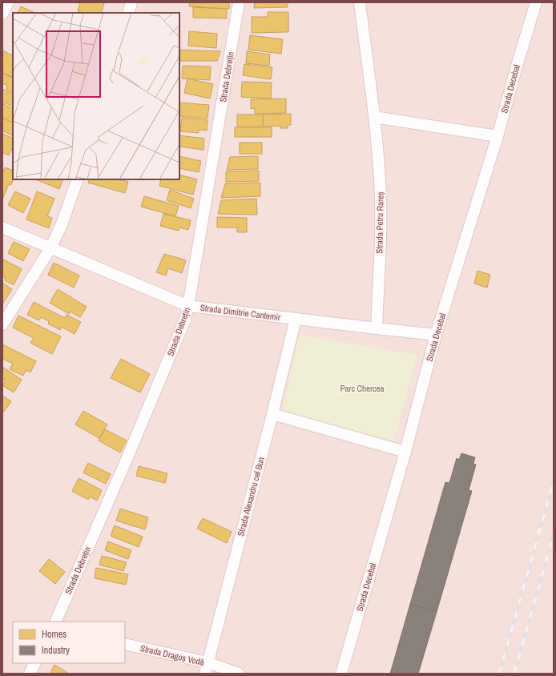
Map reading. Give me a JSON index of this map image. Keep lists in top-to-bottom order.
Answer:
{
  "streets": {
    "street": [
      "Strada Debrețin",
      "Strada Decebal",
      "Strada Petru Rareș",
      "Strada Dimitrie Cantemir",
      "Strada Alexandru cel Bun",
      "Strada Dragoș Vodă"
    ]
  },
  "crossings": [
    ["Strada Debrețin", "Strada Dimitrie Cantemir"],
    ["Strada Decebal", "Strada Dimitrie Cantemir"],
    ["Strada Petru Rareș", "Strada Dimitrie Cantemir"],
    ["Strada Dimitrie Cantemir", "Strada Alexandru cel Bun"],
    ["Strada Alexandru cel Bun", "Strada Dragoș Vodă"]
  ],
  "parks": ["Parc Chercea"],
  "legend": ["Homes", "Industry"]
}
